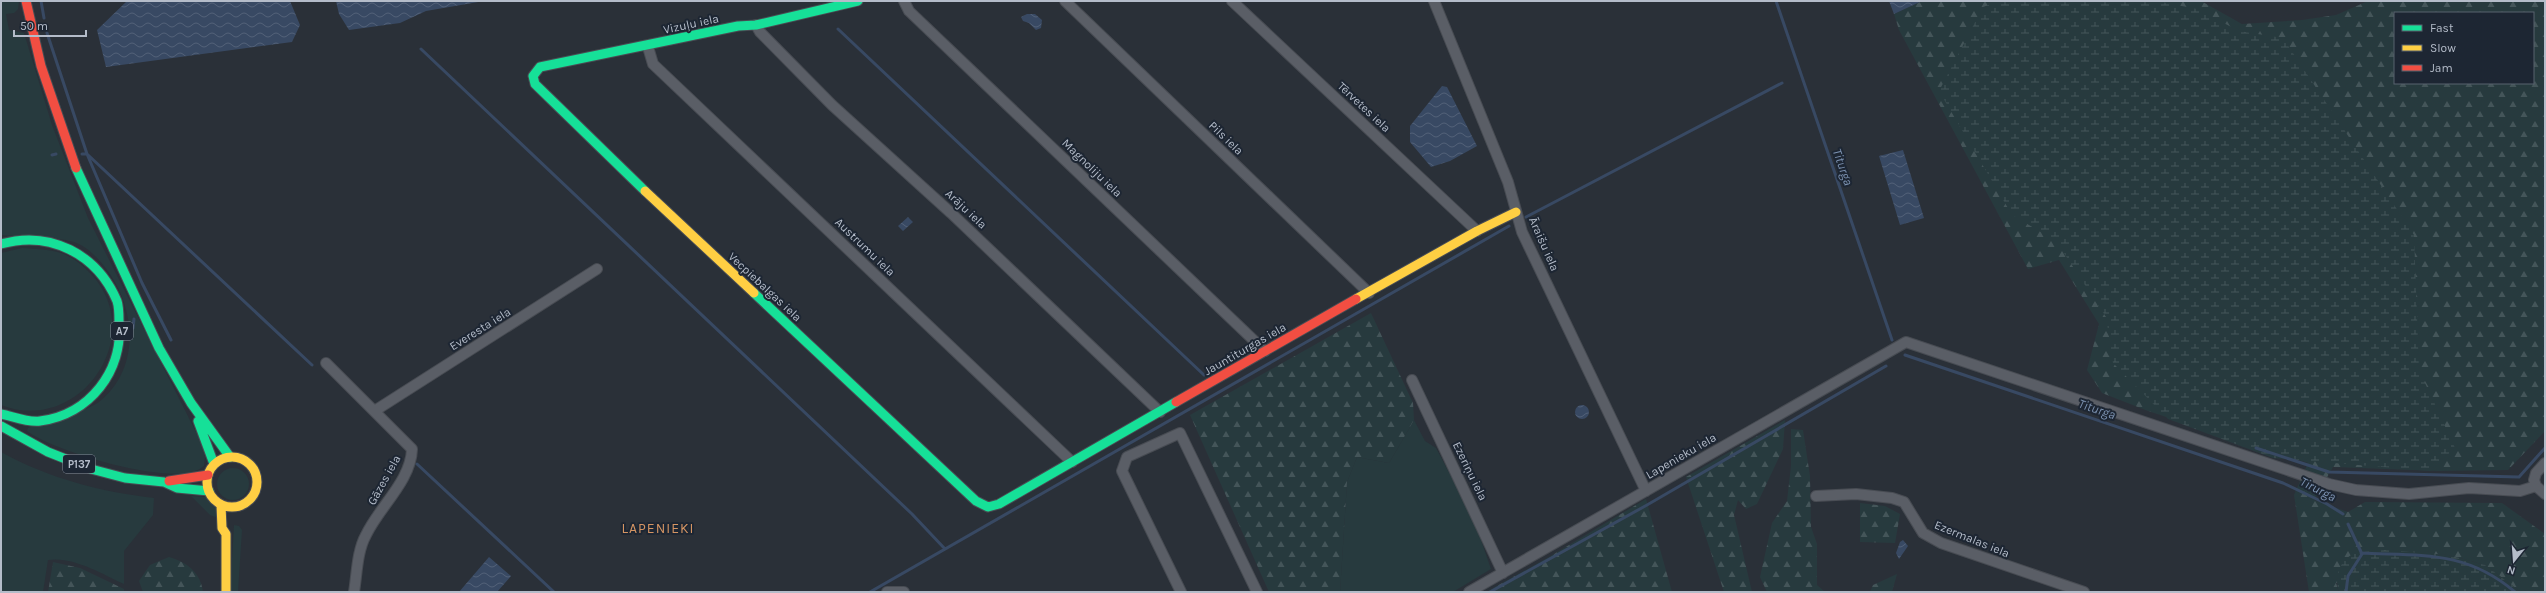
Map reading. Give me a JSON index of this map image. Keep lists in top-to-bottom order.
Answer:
{
  "streets": {
    "main road": [
      "Vizuļu iela",
      "Vecpiebalgas iela",
      "A7",
      "Jauntiturgas iela",
      "P137"
    ],
    "street": [
      "Tērvetes iela",
      "Pils iela",
      "Magnoliju iela",
      "Arāju iela",
      "Āraišu iela",
      "Austrumu iela",
      "Everesta iela",
      "Lapenieku iela",
      "Ezeriņu iela",
      "Gāzes iela",
      "Ezermalas iela"
    ]
  },
  "crossings": [
    ["Vizuļu iela", "Arāju iela"],
    ["Vizuļu iela", "Austrumu iela"],
    ["Vizuļu iela", "Vecpiebalgas iela"],
    ["Tērvetes iela", "Jauntiturgas iela"],
    ["Pils iela", "Jauntiturgas iela"],
    ["Magnoliju iela", "Jauntiturgas iela"],
    ["Arāju iela", "Jauntiturgas iela"],
    ["Āraišu iela", "Jauntiturgas iela"],
    ["Āraišu iela", "Lapenieku iela"],
    ["Austrumu iela", "Jauntiturgas iela"],
    ["Vecpiebalgas iela", "Jauntiturgas iela"],
    ["Everesta iela", "Gāzes iela"],
    ["Lapenieku iela", "Ezeriņu iela"]
  ],
  "districts": ["LAPENIEKI"],
  "water": ["Titurga", "Tirurga"],
  "legend": ["Fast", "Slow", "Jam"],
  "scale_bar": "50 m",
  "north": "bottom"
}
